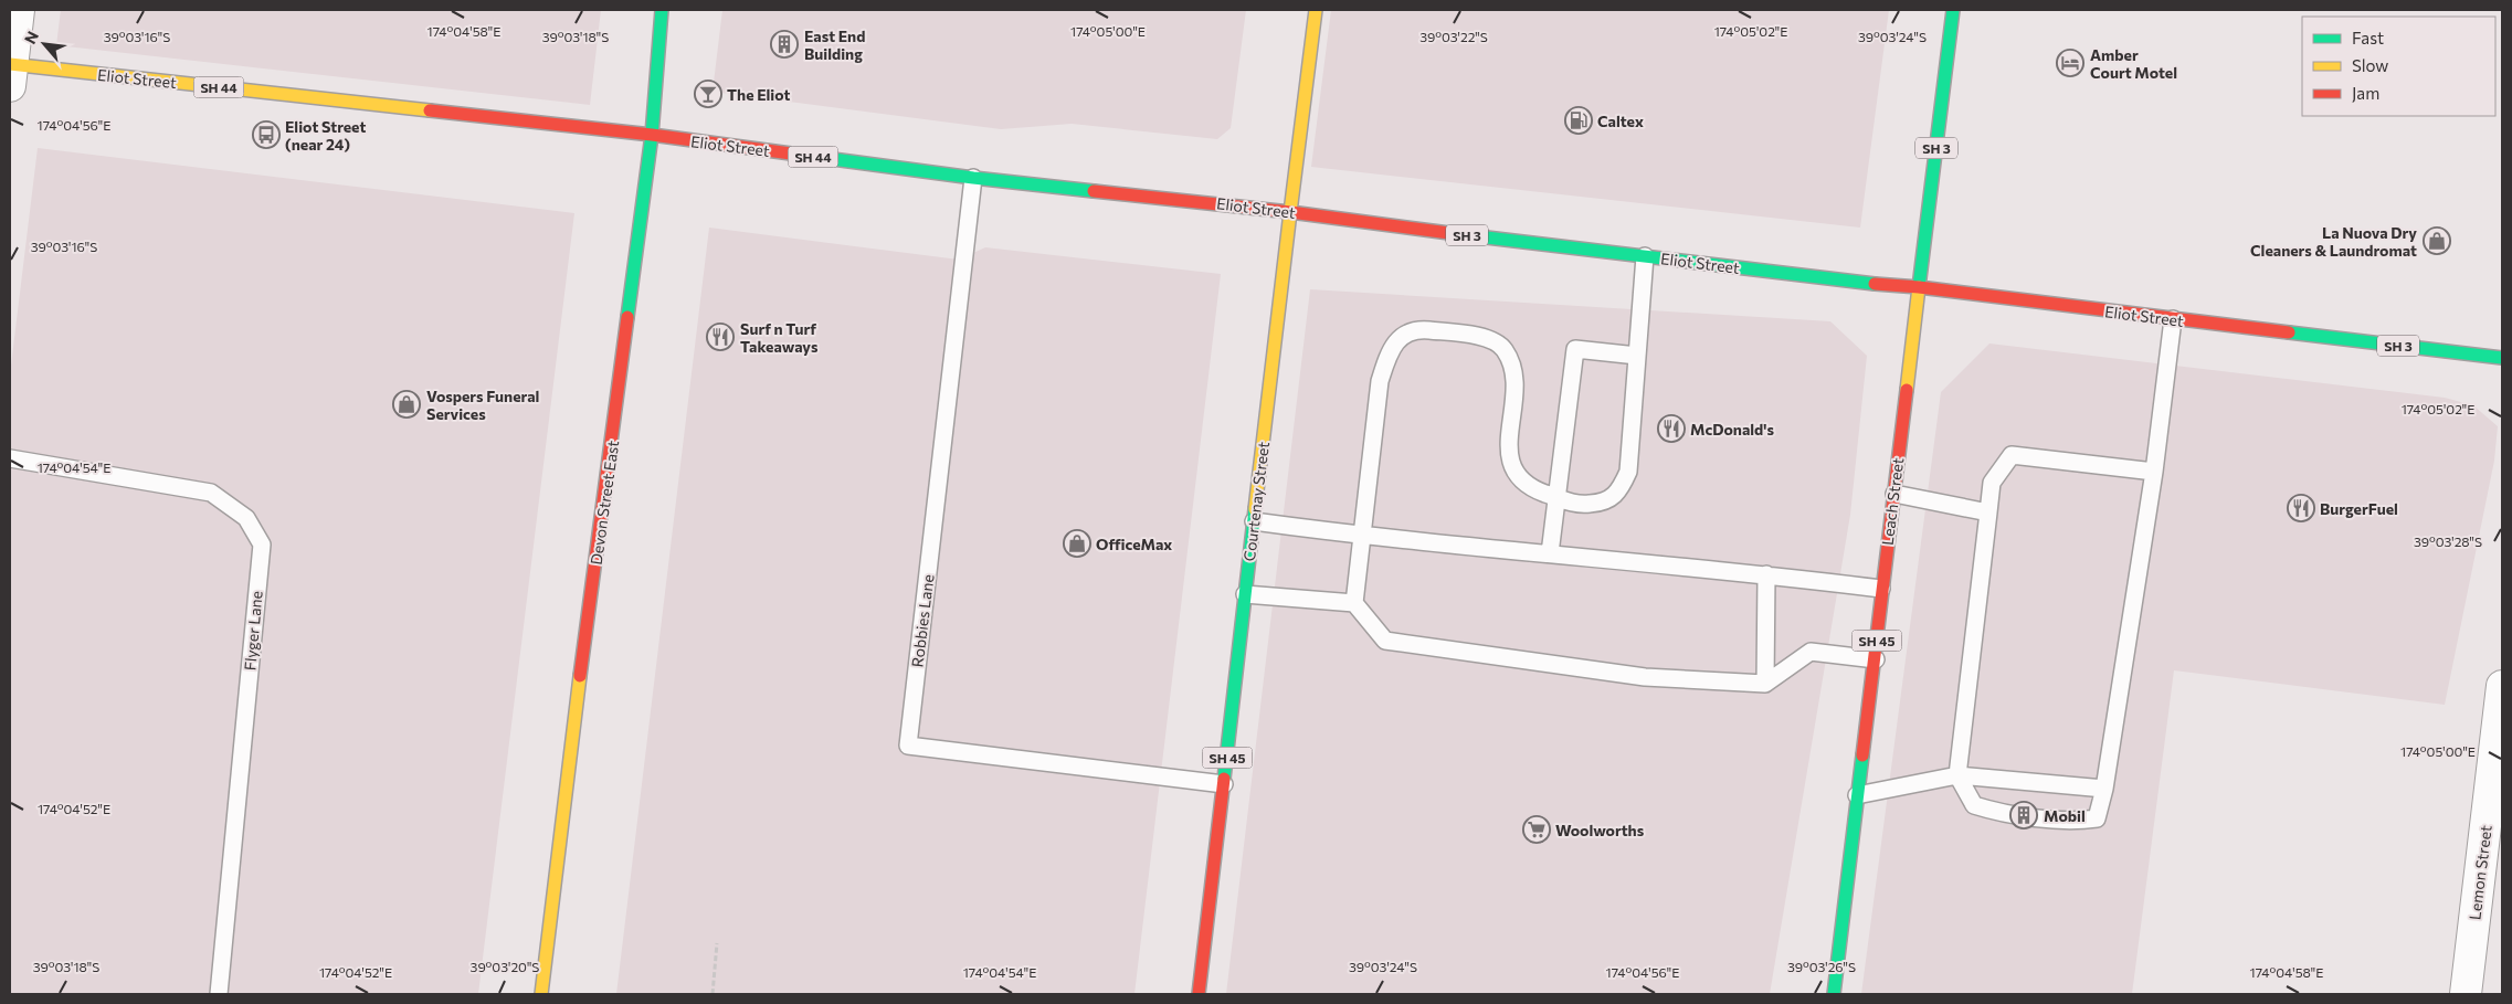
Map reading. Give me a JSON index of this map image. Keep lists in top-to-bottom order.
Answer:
{
  "streets": {
    "main road": [
      "Eliot Street",
      "SH 44",
      "SH 3",
      "Courtenay Street",
      "Leach Street",
      "Devon Street East",
      "SH 45"
    ],
    "street": ["Lemon Street"],
    "lane": ["Robbies Lane", "Flyger Lane"]
  },
  "crossings": [
    ["Eliot Street", "Courtenay Street"],
    ["Eliot Street", "Leach Street"],
    ["Eliot Street", "Devon Street East"],
    ["Eliot Street", "Robbies Lane"],
    ["Courtenay Street", "Robbies Lane"]
  ],
  "places": {
    "building": ["East End Building", "Mobil"],
    "hotel": ["Amber Court Motel"],
    "bar": ["The Eliot"],
    "fuel station": ["Caltex"],
    "bus stop": ["Eliot Street (near 24)"],
    "shop": ["La Nuova Dry Cleaners & Laundromat", "Vospers Funeral Services", "OfficeMax"],
    "restaurant": ["Surf n Turf Takeaways", "McDonald's", "BurgerFuel"],
    "supermarket": ["Woolworths"]
  },
  "legend": ["Fast", "Slow", "Jam"],
  "north": "top left",
  "coordinates": [
    "174°04'58\"E",
    "174°05'00\"E",
    "174°05'02\"E",
    "39°03'16\"S",
    "39°03'18\"S",
    "39°03'22\"S",
    "39°03'24\"S",
    "174°04'56\"E",
    "174°04'54\"E",
    "39°03'28\"S",
    "174°04'52\"E",
    "39°03'20\"S",
    "39°03'26\"S"
  ]
}
